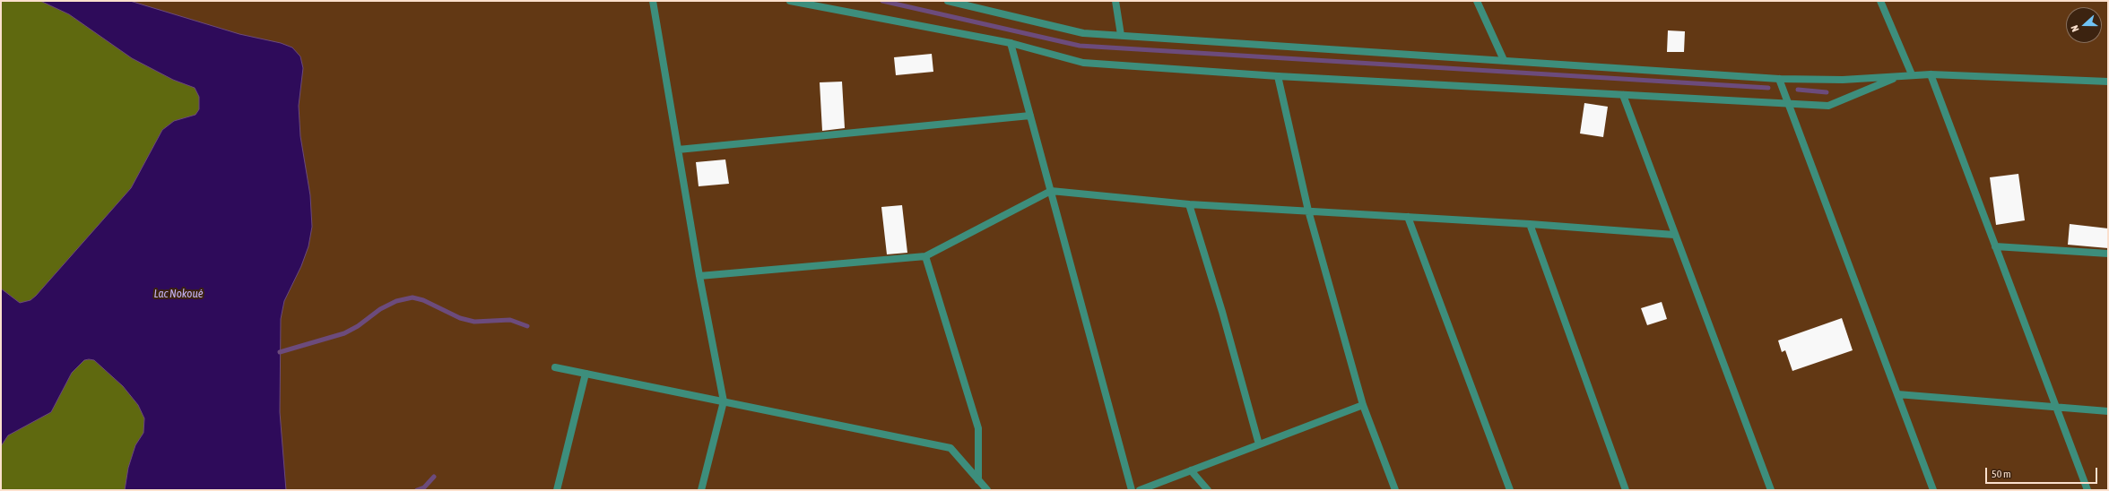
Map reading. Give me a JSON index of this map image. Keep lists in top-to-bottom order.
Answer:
{
  "water": ["Lac Nokoué"],
  "scale_bar": "50 m",
  "north": "left"
}
